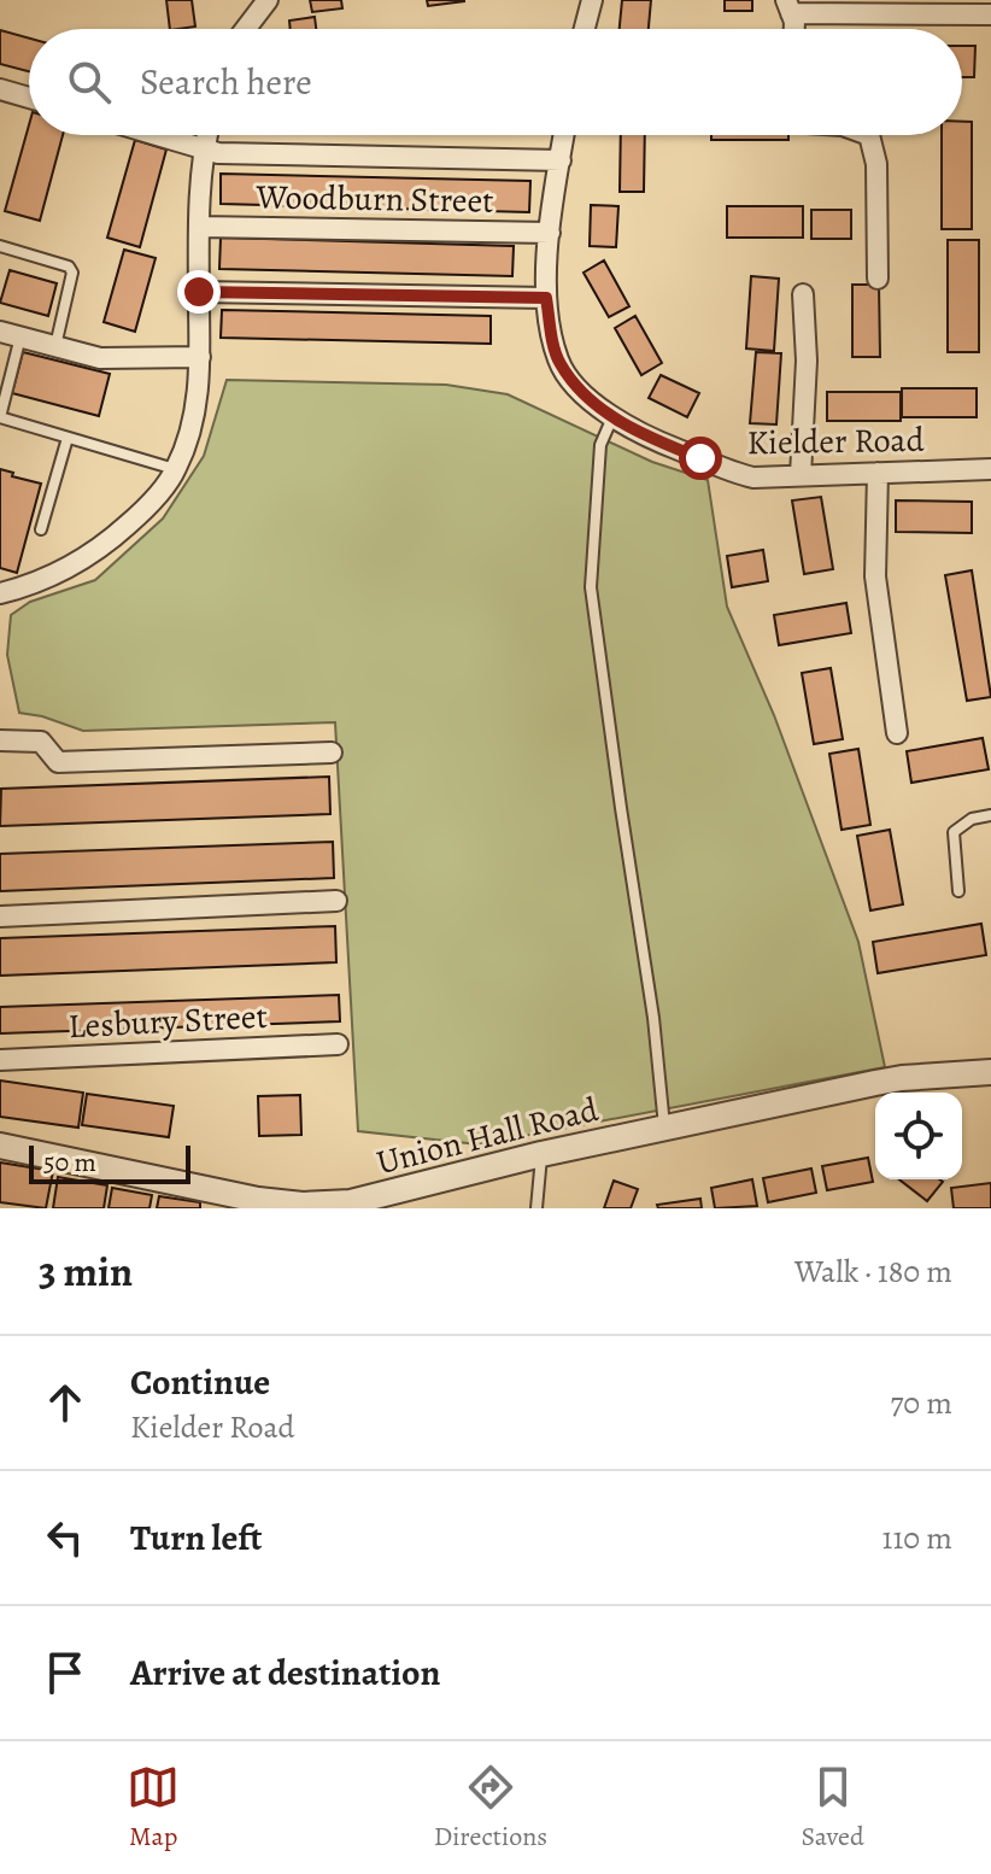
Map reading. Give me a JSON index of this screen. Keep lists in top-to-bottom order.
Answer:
{
  "streets": {
    "street": [
      "Woodburn Street",
      "Kielder Road",
      "Lesbury Street",
      "Union Hall Road"
    ]
  },
  "crossings": [
    ["Woodburn Street", "Kielder Road"]
  ],
  "scale_bar": "50 m",
  "page": {
    "search": "Search here",
    "scale": "50 m",
    "heading": ["3 min", "Walk · 180 m"],
    "list": [
      ["Continue", "Kielder Road", "70 m"],
      ["Turn left", "110 m"],
      "Arrive at destination"
    ],
    "nav": ["Map", "Directions", "Saved"]
  }
}
